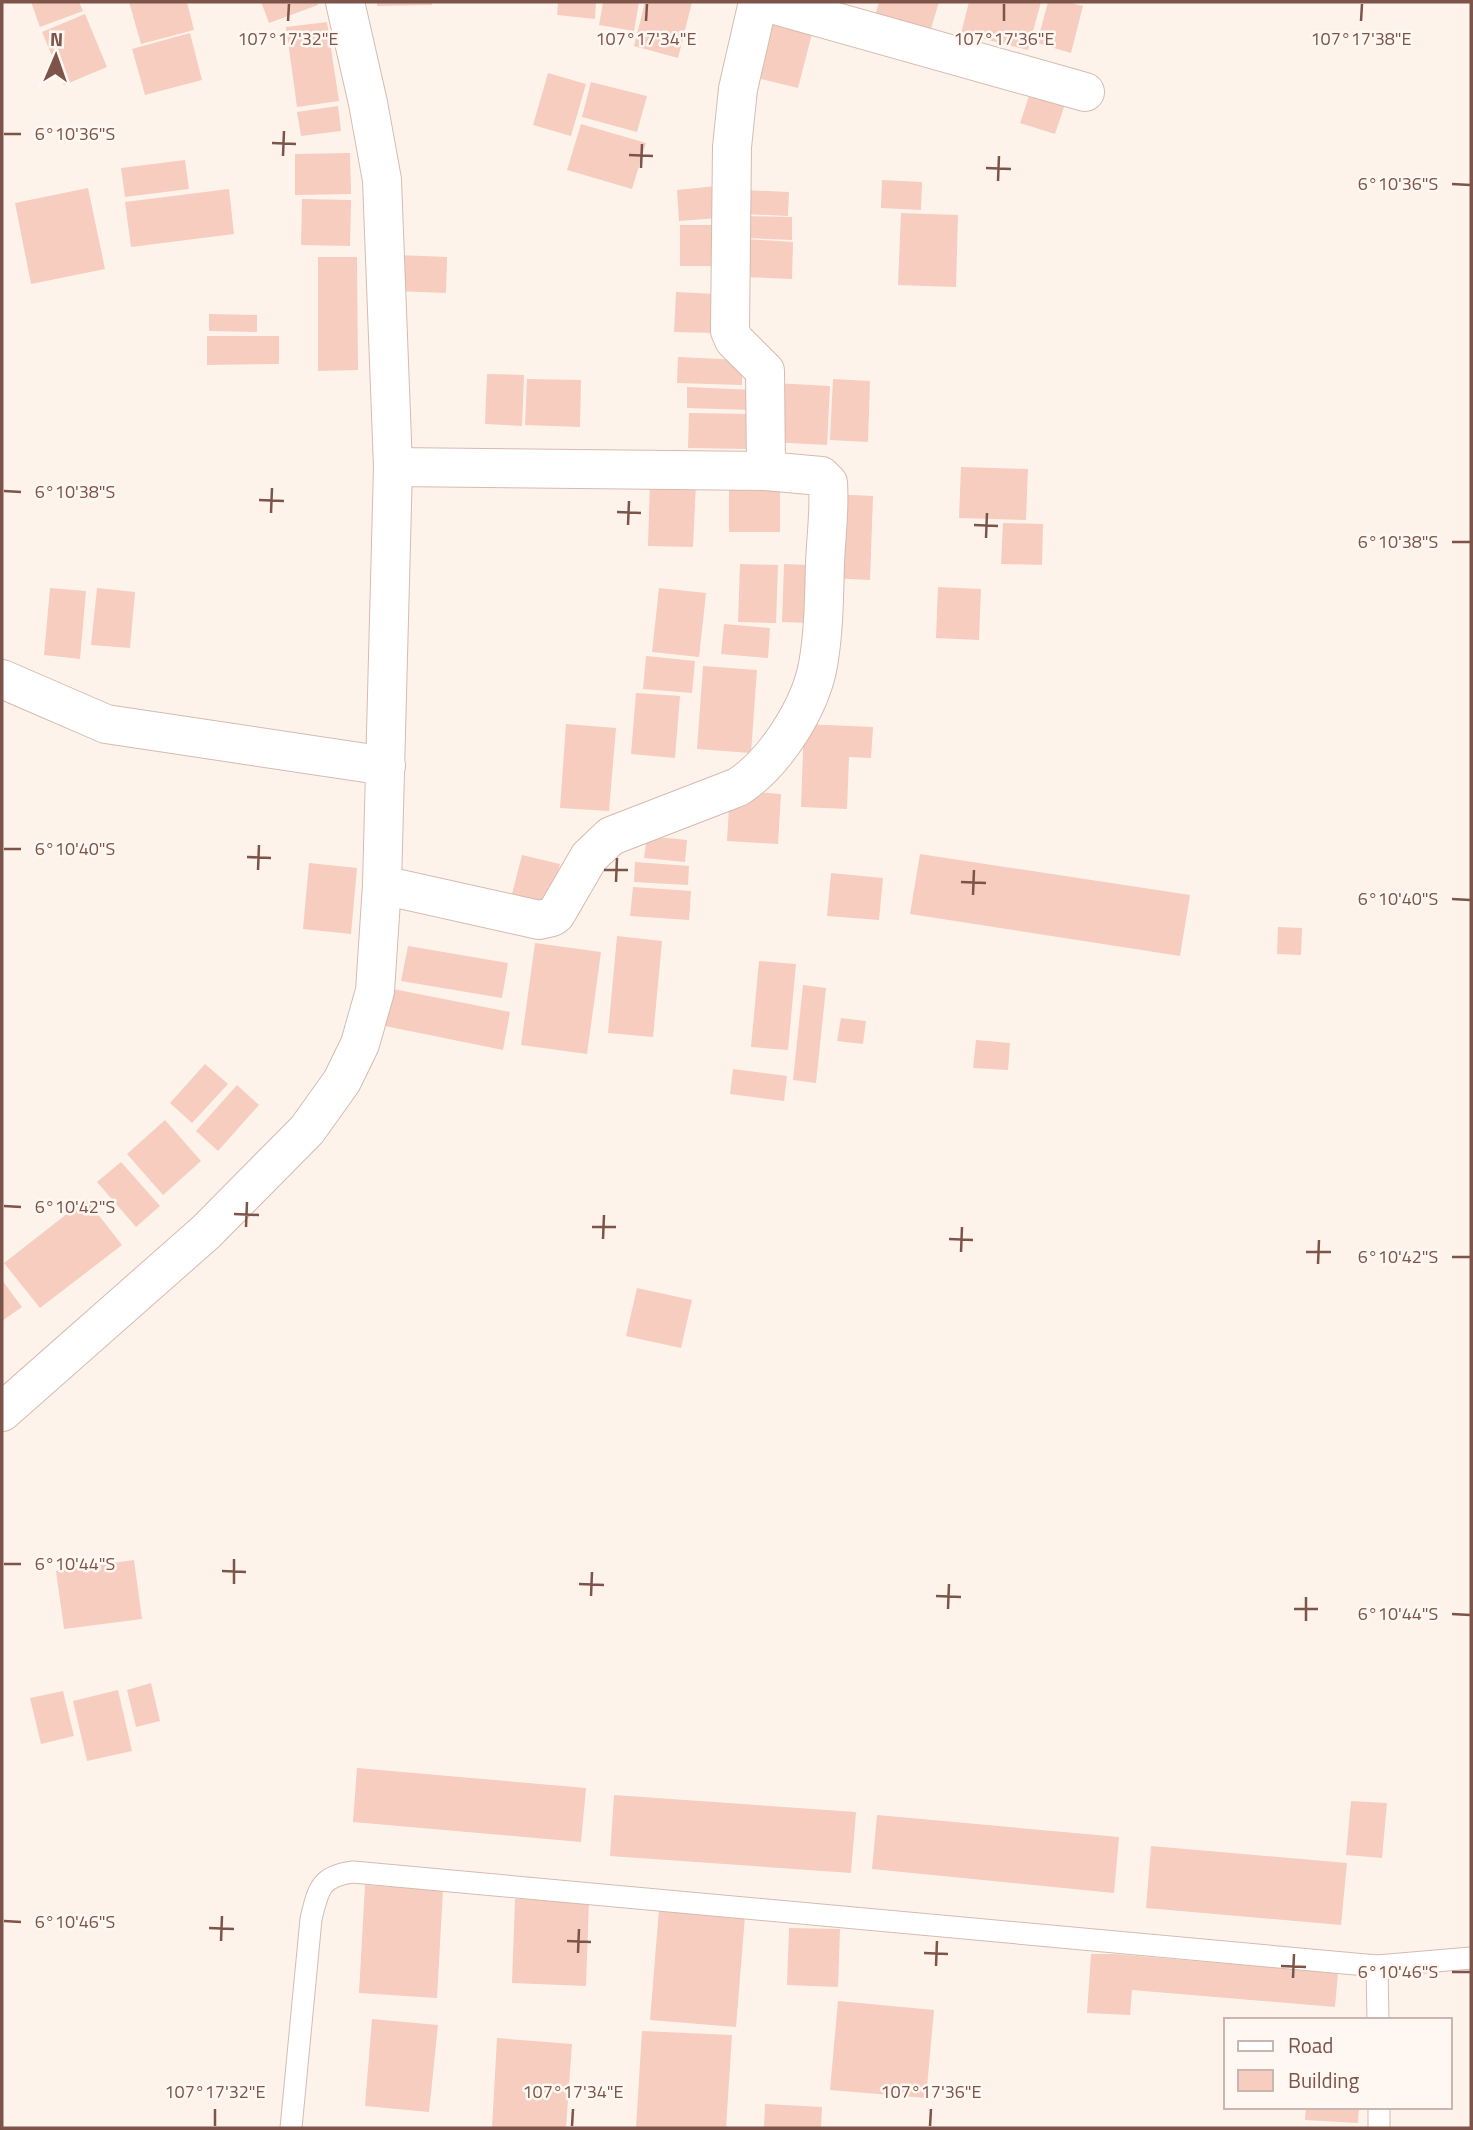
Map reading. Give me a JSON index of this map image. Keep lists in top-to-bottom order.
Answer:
{
  "legend": ["Road", "Building"],
  "north": "top",
  "coordinates": [
    "107°17'32\"E",
    "107°17'34\"E",
    "107°17'36\"E",
    "107°17'38\"E",
    "6°10'36\"S",
    "6°10'38\"S",
    "6°10'40\"S",
    "6°10'42\"S",
    "6°10'44\"S",
    "6°10'46\"S"
  ]
}
